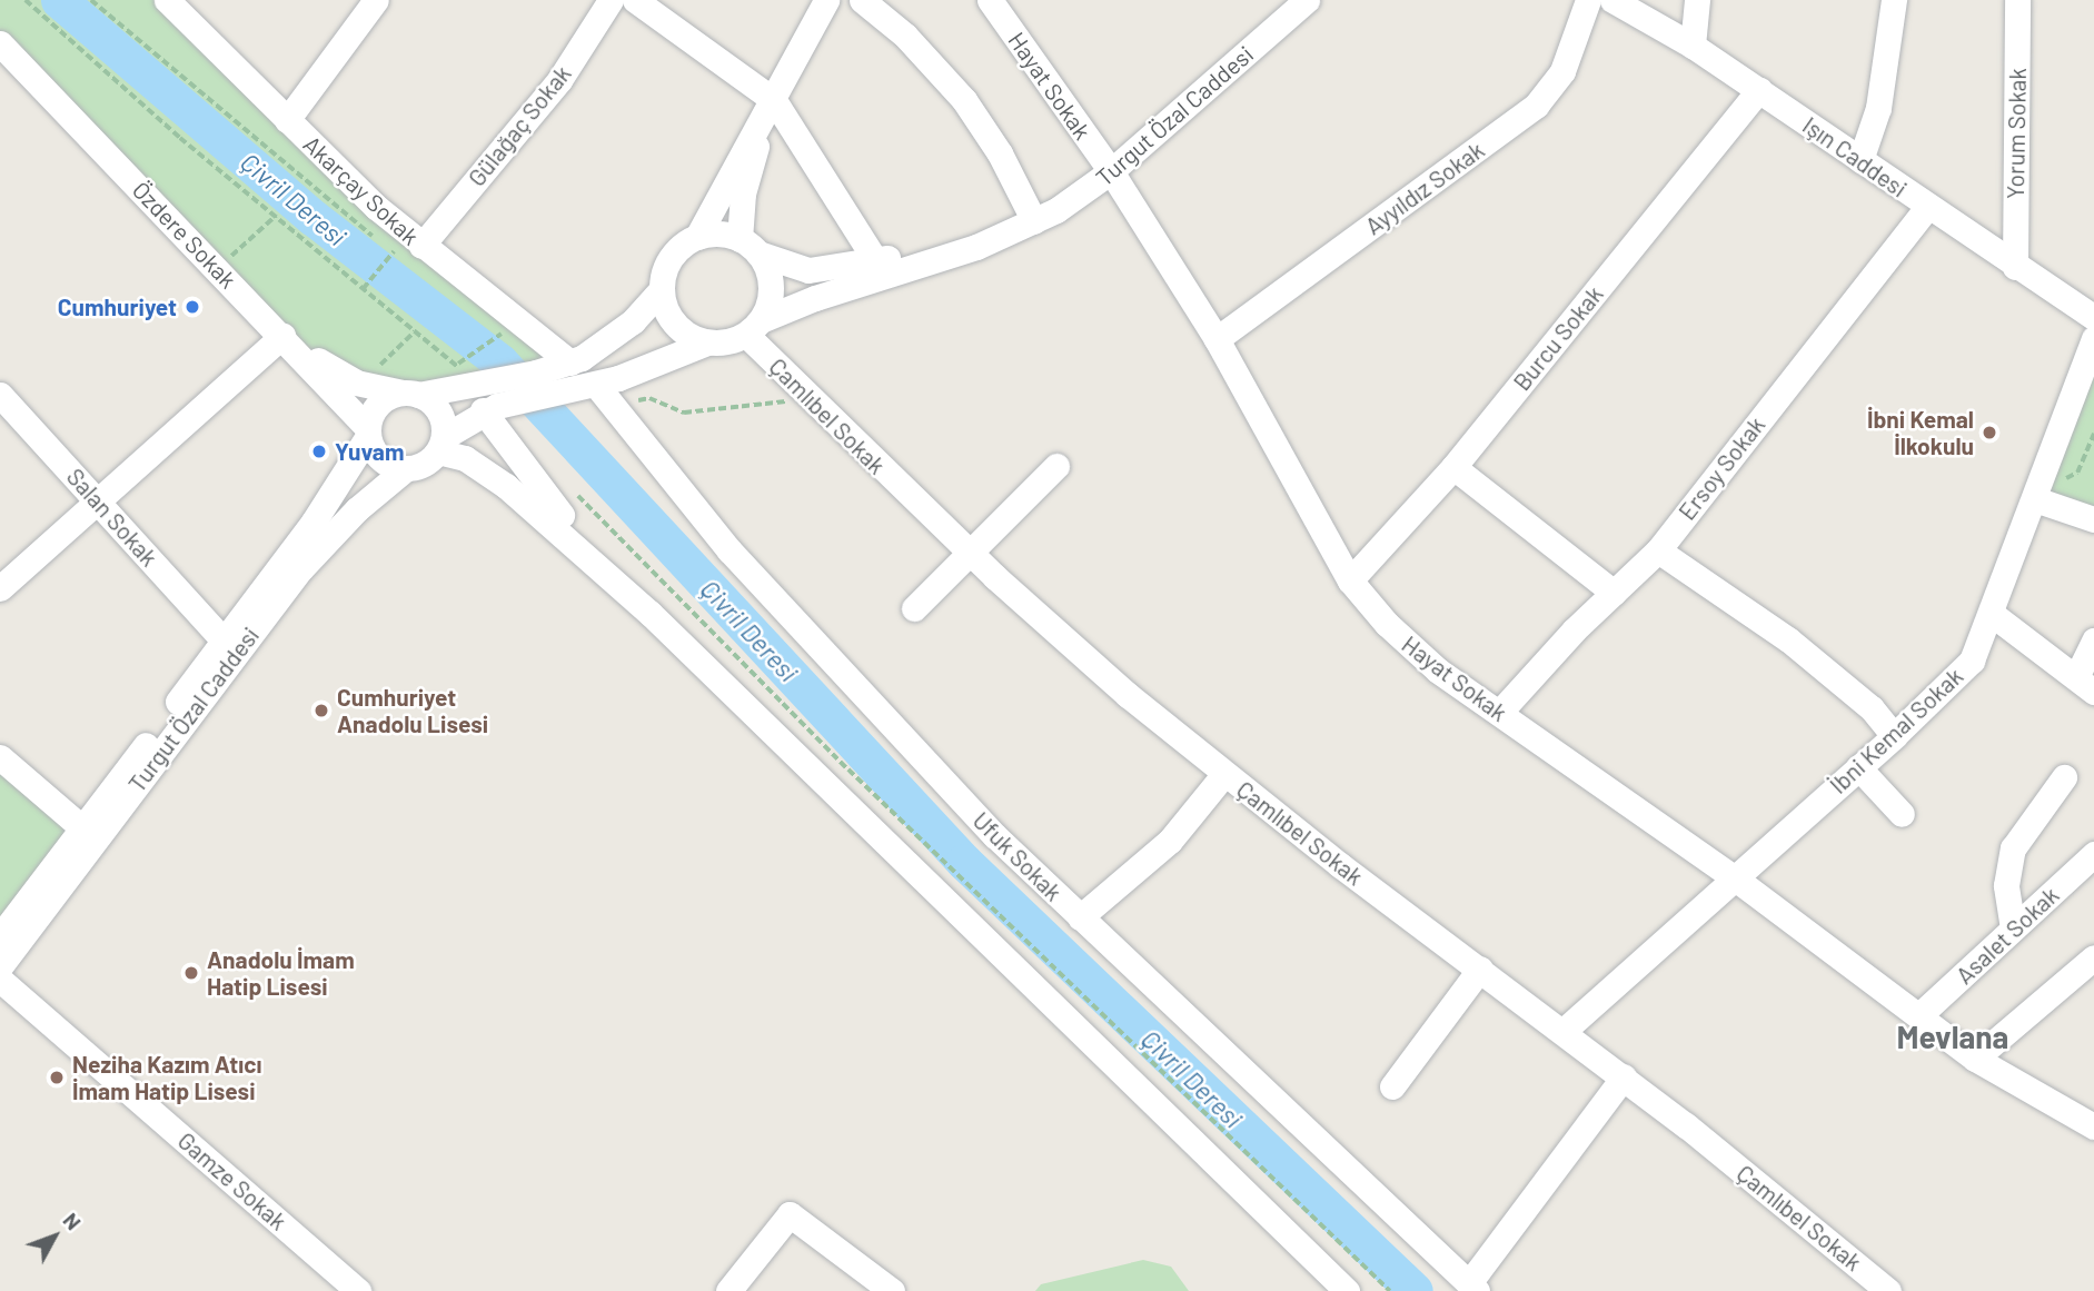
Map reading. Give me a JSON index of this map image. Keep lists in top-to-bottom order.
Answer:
{
  "streets": {
    "street": [
      "Hayat Sokak",
      "Turgut Özal Caddesi",
      "Gülağaç Sokak",
      "Yorum Sokak",
      "Işın Caddesi",
      "Ayyıldız Sokak",
      "Akarçay Sokak",
      "Özdere Sokak",
      "Burcu Sokak",
      "Çamlıbel Sokak",
      "Ersoy Sokak",
      "Salan Sokak",
      "İbni Kemal Sokak",
      "Ufuk Sokak",
      "Asalet Sokak",
      "Gamze Sokak"
    ]
  },
  "crossings": [
    ["Hayat Sokak", "Turgut Özal Caddesi"],
    ["Hayat Sokak", "Ayyıldız Sokak"],
    ["Hayat Sokak", "Burcu Sokak"],
    ["Hayat Sokak", "Ersoy Sokak"],
    ["Hayat Sokak", "İbni Kemal Sokak"],
    ["Hayat Sokak", "Asalet Sokak"],
    ["Turgut Özal Caddesi", "Özdere Sokak"],
    ["Turgut Özal Caddesi", "Çamlıbel Sokak"],
    ["Turgut Özal Caddesi", "Salan Sokak"],
    ["Gülağaç Sokak", "Akarçay Sokak"],
    ["Yorum Sokak", "Işın Caddesi"],
    ["Işın Caddesi", "Burcu Sokak"],
    ["Işın Caddesi", "Ersoy Sokak"],
    ["Çamlıbel Sokak", "İbni Kemal Sokak"]
  ],
  "districts": ["Mevlana"],
  "water": ["Çivril Deresi"],
  "places": [
    "Cumhuriyet",
    "İbni Kemal İlkokulu",
    "Yuvam",
    "Cumhuriyet Anadolu Lisesi",
    "Anadolu İmam Hatip Lisesi",
    "Neziha Kazım Atıcı İmam Hatip Lisesi"
  ],
  "north": "top right"
}
